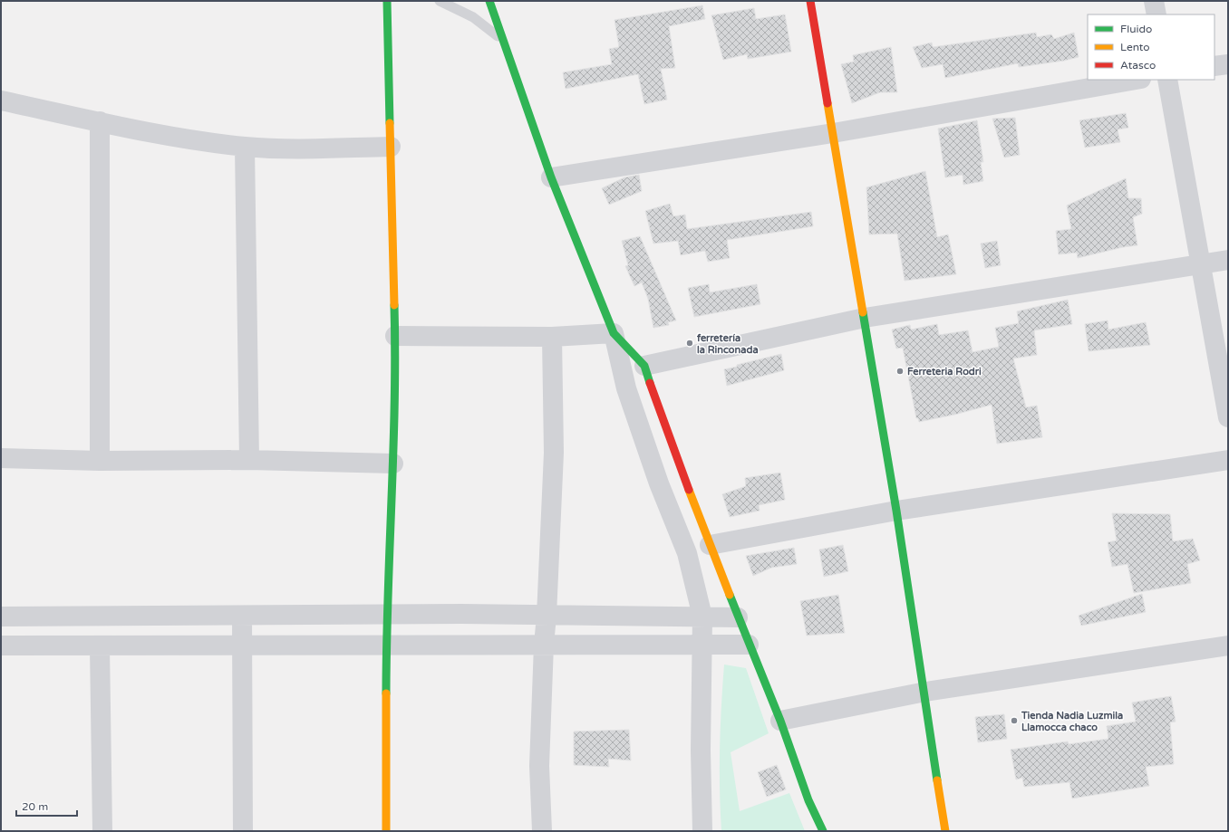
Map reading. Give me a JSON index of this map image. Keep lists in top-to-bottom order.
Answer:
{
  "places": ["ferretería la Rinconada", "Ferreteria Rodri", "Tienda Nadia Luzmila Llamocca chaco"],
  "legend": ["Fluido", "Lento", "Atasco"],
  "scale_bar": "20 m"
}
